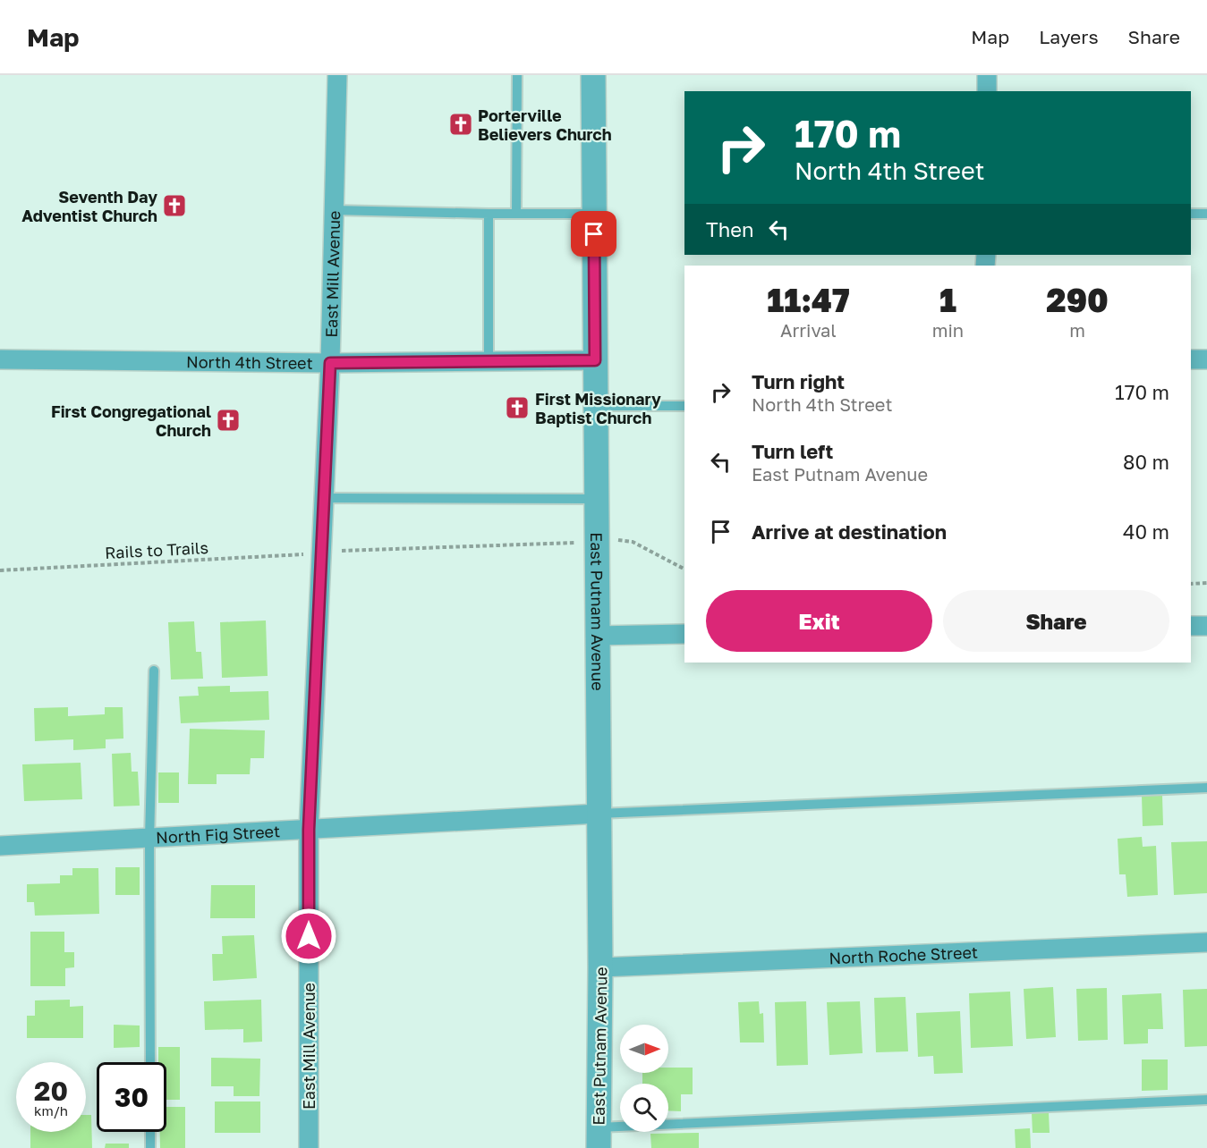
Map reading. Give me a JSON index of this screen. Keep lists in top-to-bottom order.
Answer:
{
  "streets": {
    "street": [
      "East Mill Avenue",
      "North 4th Street",
      "East Putnam Avenue",
      "North Fig Street",
      "North Roche Street"
    ],
    "path": ["Rails to Trails"]
  },
  "crossings": [
    ["East Mill Avenue", "North 4th Street"],
    ["East Mill Avenue", "North Fig Street"],
    ["North 4th Street", "East Putnam Avenue"],
    ["East Putnam Avenue", "North Fig Street"],
    ["East Putnam Avenue", "North Roche Street"]
  ],
  "places": {
    "church": [
      "Porterville Believers Church",
      "Seventh Day Adventist Church",
      "First Missionary Baptist Church",
      "First Congregational Church"
    ]
  },
  "north": "right",
  "page": {
    "header": "Map",
    "nav": ["Map", "Layers", "Share"],
    "turn": ["170 m", "North 4th Street"],
    "then": "Then",
    "eta": [
      "11:47",
      "Arrival",
      "1",
      "min",
      "290",
      "m"
    ],
    "list": [
      {
        "name": "Turn right",
        "note": "North 4th Street",
        "value": "170 m"
      },
      {
        "name": "Turn left",
        "note": "East Putnam Avenue",
        "value": "80 m"
      },
      {
        "name": "Arrive at destination",
        "value": "40 m"
      }
    ],
    "buttons": ["Exit", "Share"],
    "speed": "20 km/h",
    "limit": "30"
  }
}
